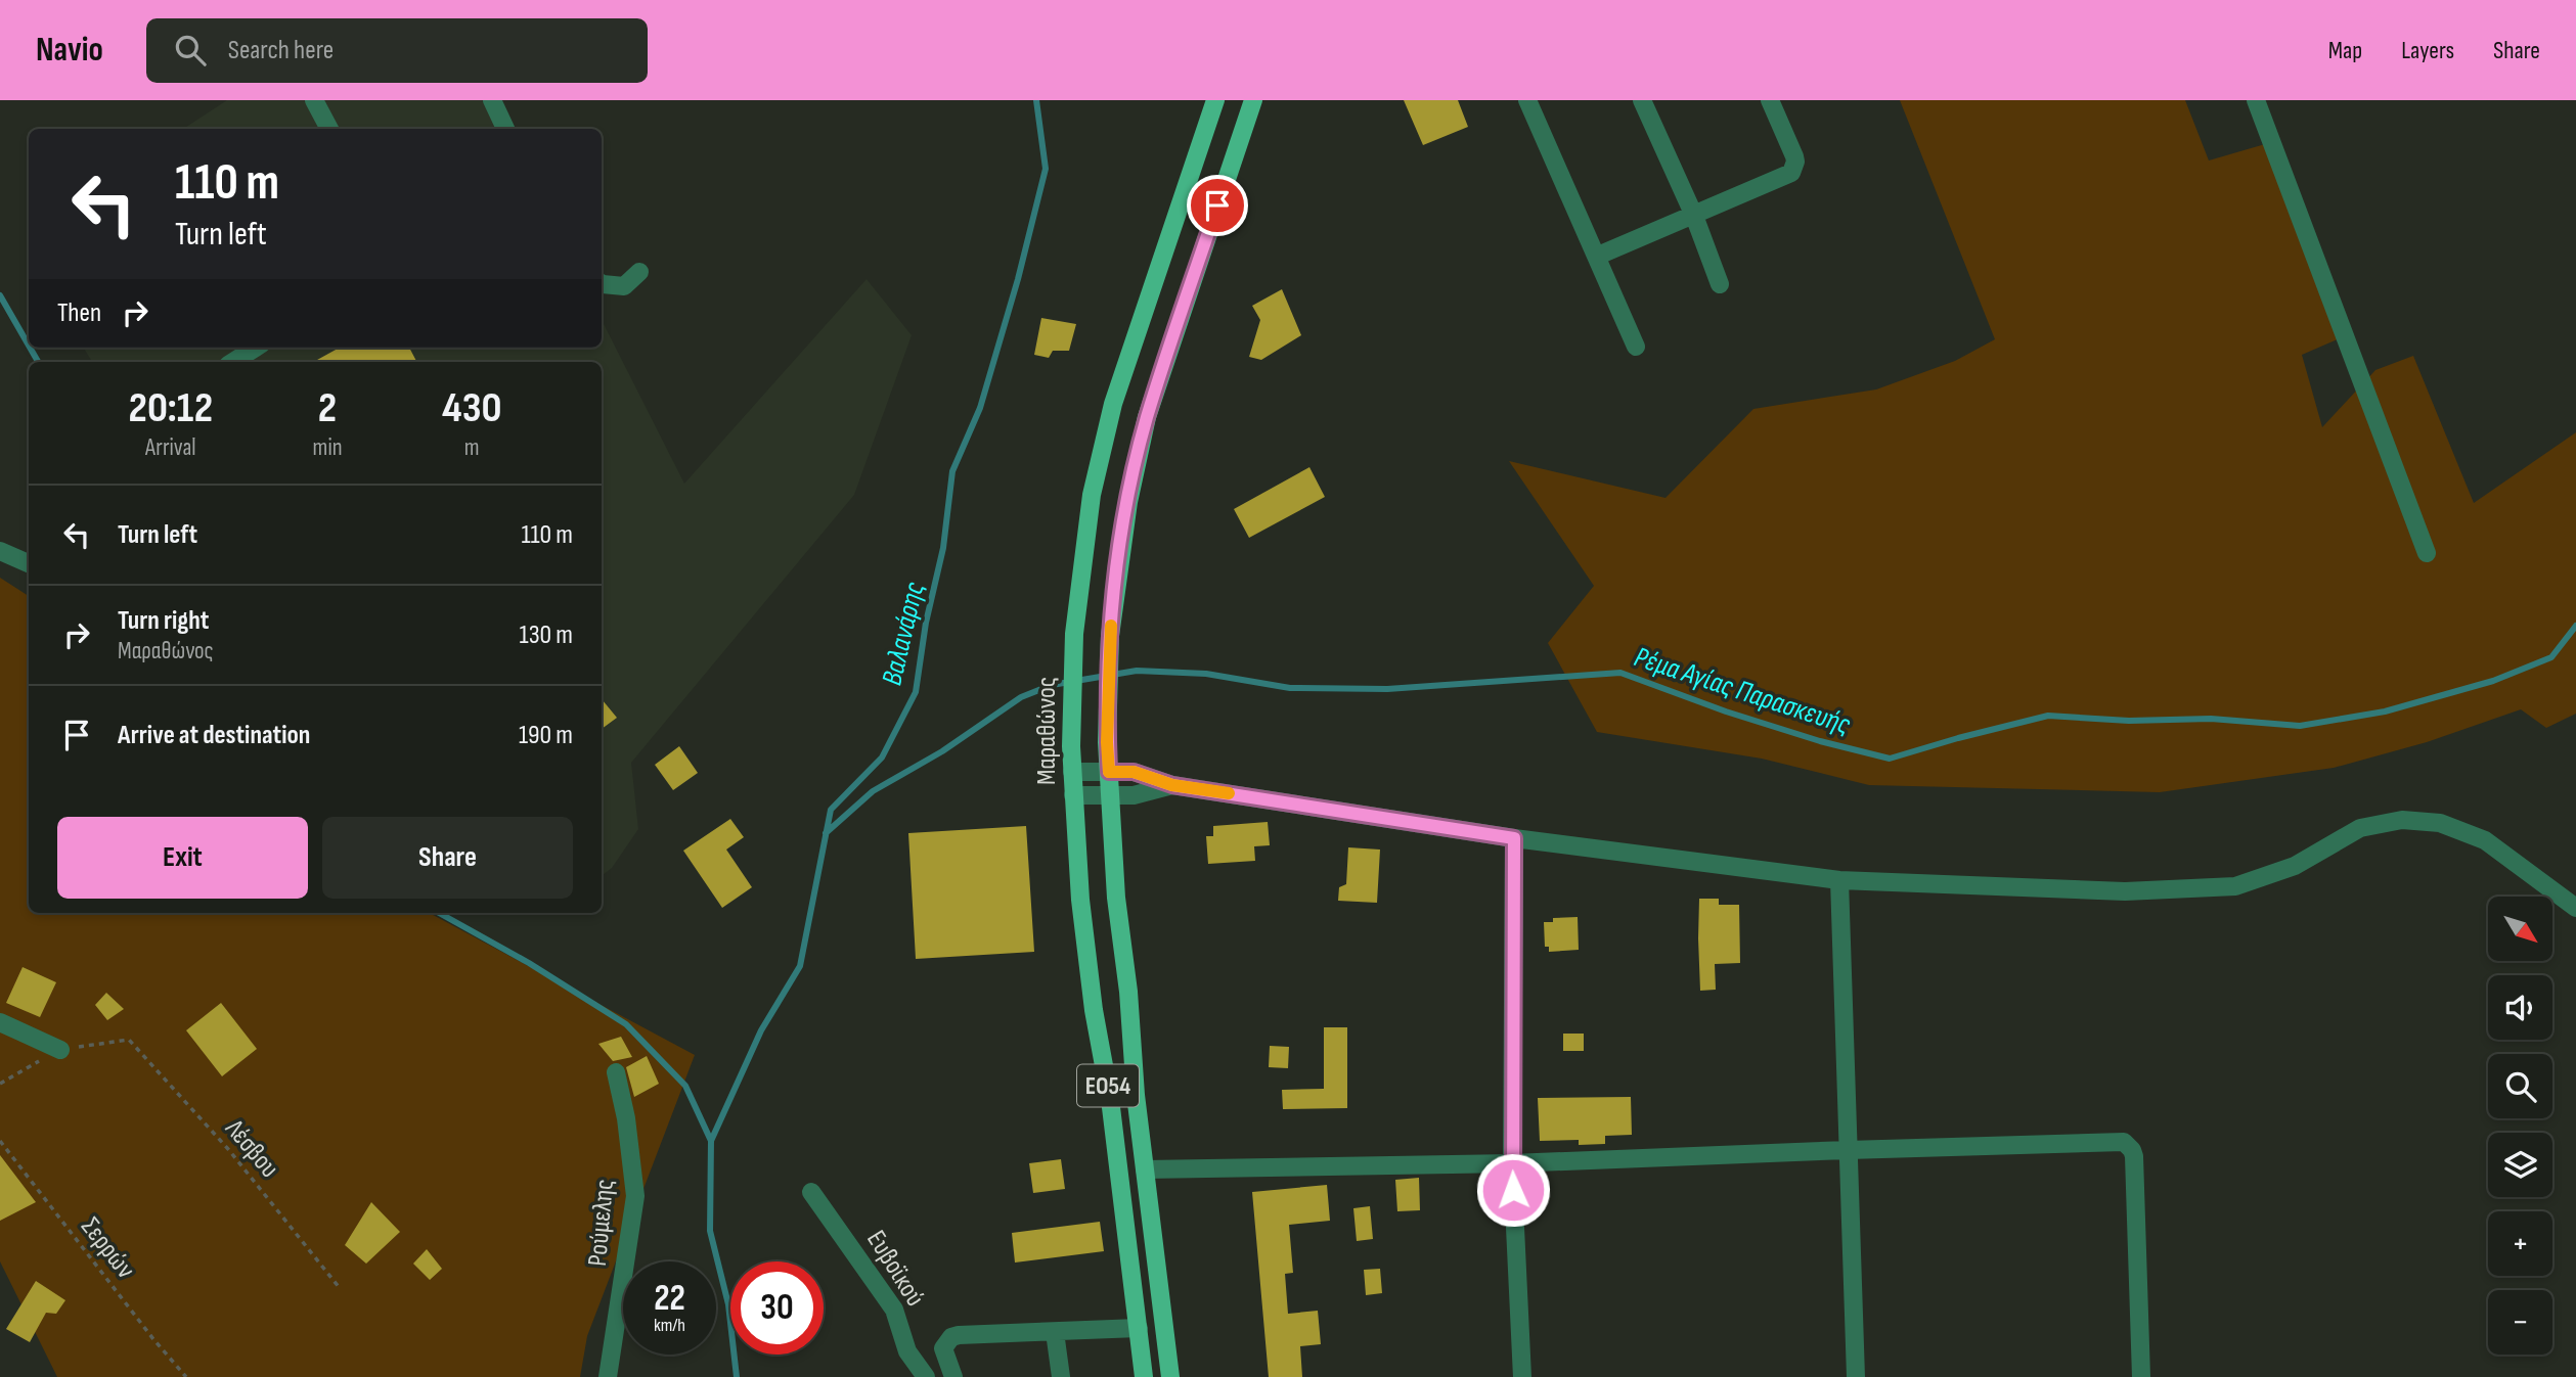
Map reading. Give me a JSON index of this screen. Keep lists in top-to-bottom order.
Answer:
{
  "streets": {
    "main road": ["Μαραθώνος", "ΕΟ54"],
    "street": ["Ρούμελης", "Ευβοϊκού"],
    "path": ["Λέσβου", "Σερρών"]
  },
  "water": ["Βαλανάρης", "Ρέμα Αγίας Παρασκευής"],
  "north": "bottom right",
  "page": {
    "header": "Navio",
    "search": "Search here",
    "nav": ["Map", "Layers", "Share"],
    "turn": ["110 m", "Turn left"],
    "then": "Then",
    "eta": [
      "20:12",
      "Arrival",
      "2",
      "min",
      "430",
      "m"
    ],
    "list": [
      {
        "name": "Turn left",
        "value": "110 m"
      },
      {
        "name": "Turn right",
        "note": "Μαραθώνος",
        "value": "130 m"
      },
      {
        "name": "Arrive at destination",
        "value": "190 m"
      }
    ],
    "buttons": ["Exit", "Share"],
    "map_buttons": ["+", "−"],
    "speed": "22 km/h",
    "limit": "30"
  }
}
